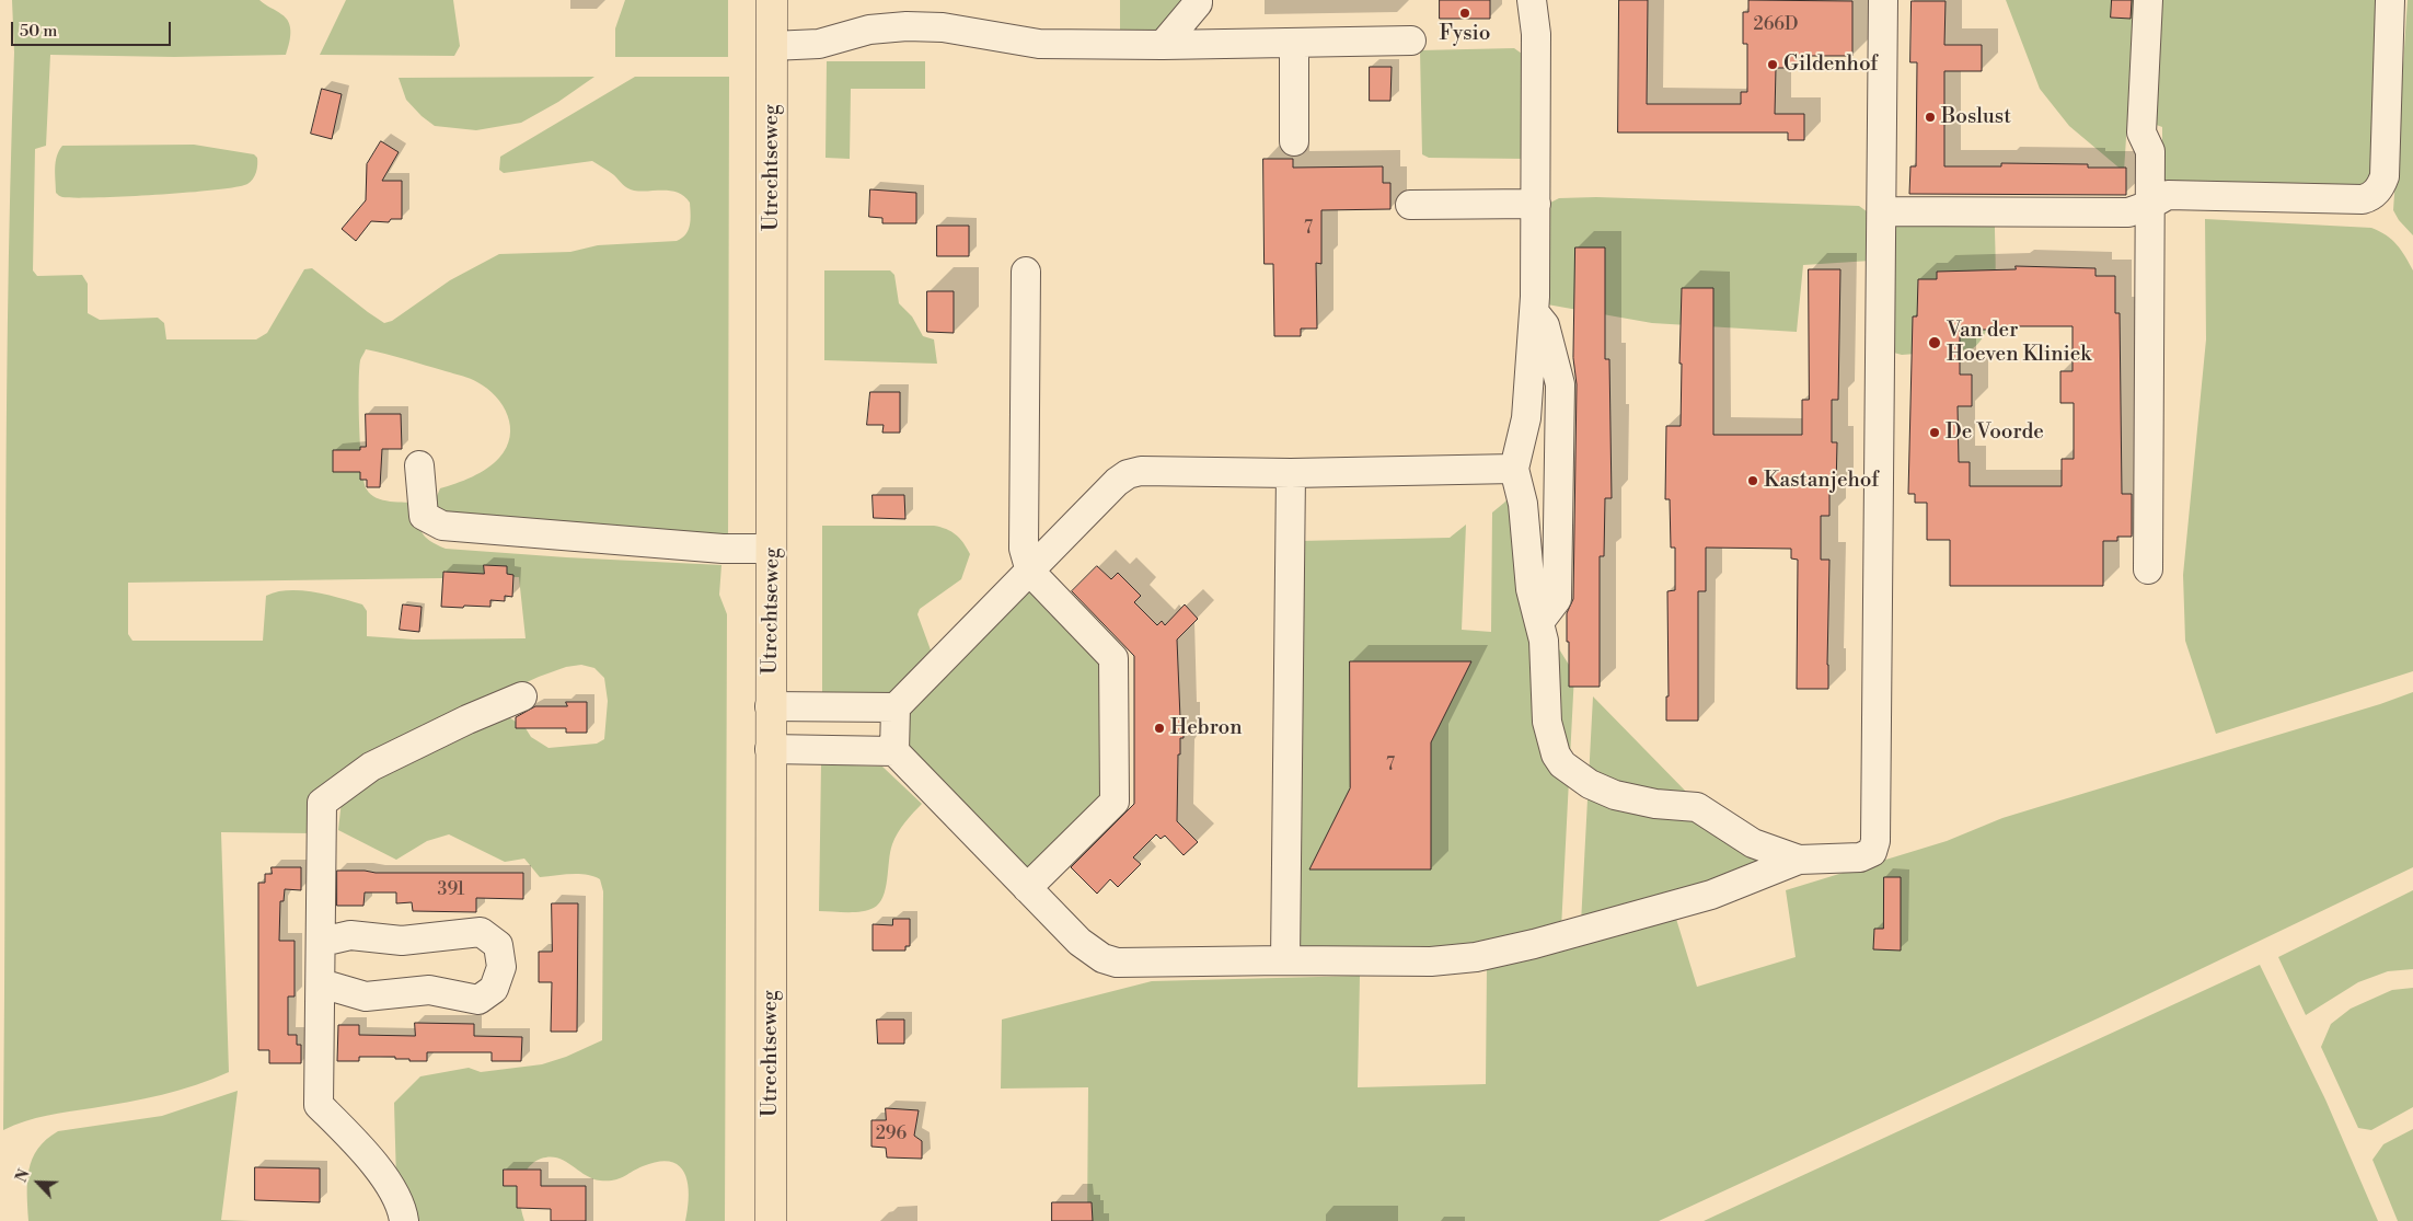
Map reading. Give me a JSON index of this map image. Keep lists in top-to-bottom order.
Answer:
{
  "streets": {
    "main road": ["Utrechtseweg"]
  },
  "places": [
    "Fysio",
    "Gildenhof",
    "Boslust",
    "Van der Hoeven Kliniek",
    "De Voorde",
    "Kastanjehof",
    "Hebron"
  ],
  "house_numbers": [
    "266D",
    "7",
    "7",
    "391",
    "296"
  ],
  "scale_bar": "50 m",
  "north": "top left"
}
